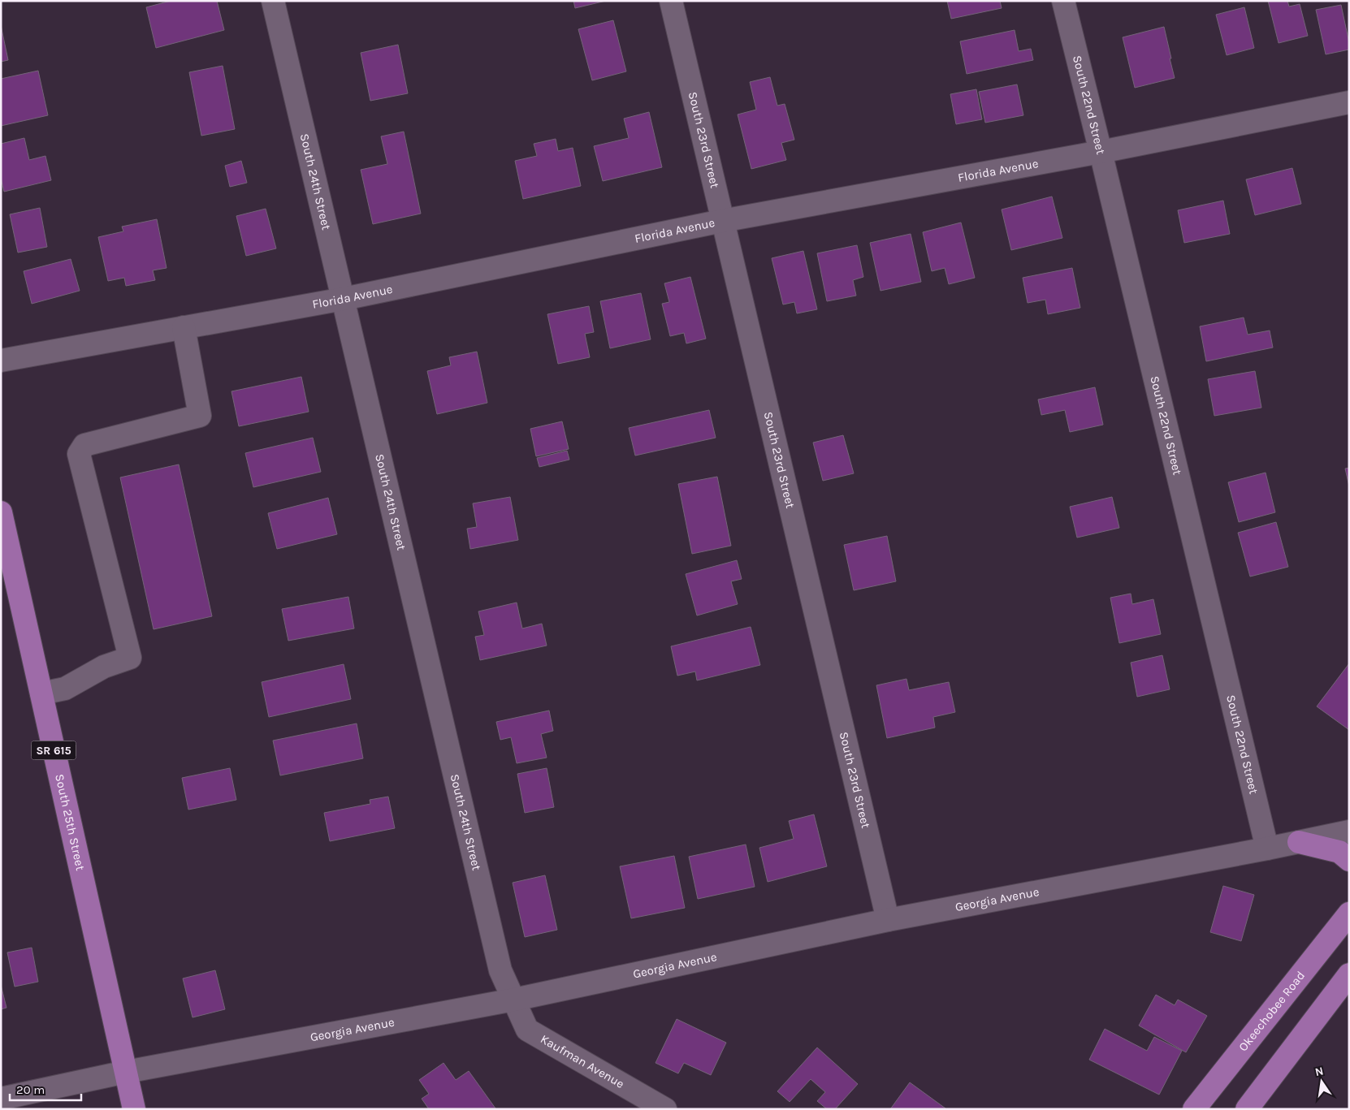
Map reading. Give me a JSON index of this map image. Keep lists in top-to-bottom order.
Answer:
{
  "streets": {
    "main road": ["SR 615", "South 25th Street", "Okeechobee Road"],
    "street": [
      "South 22nd Street",
      "South 23rd Street",
      "Florida Avenue",
      "South 24th Street",
      "Georgia Avenue",
      "Kaufman Avenue"
    ]
  },
  "crossings": [
    ["South 22nd Street", "Florida Avenue"],
    ["South 22nd Street", "Georgia Avenue"],
    ["South 23rd Street", "Florida Avenue"],
    ["South 23rd Street", "Georgia Avenue"],
    ["Florida Avenue", "South 24th Street"],
    ["South 24th Street", "Georgia Avenue"],
    ["South 24th Street", "Kaufman Avenue"],
    ["South 25th Street", "Georgia Avenue"],
    ["Georgia Avenue", "Kaufman Avenue"]
  ],
  "scale_bar": "20 m",
  "north": "top"
}
